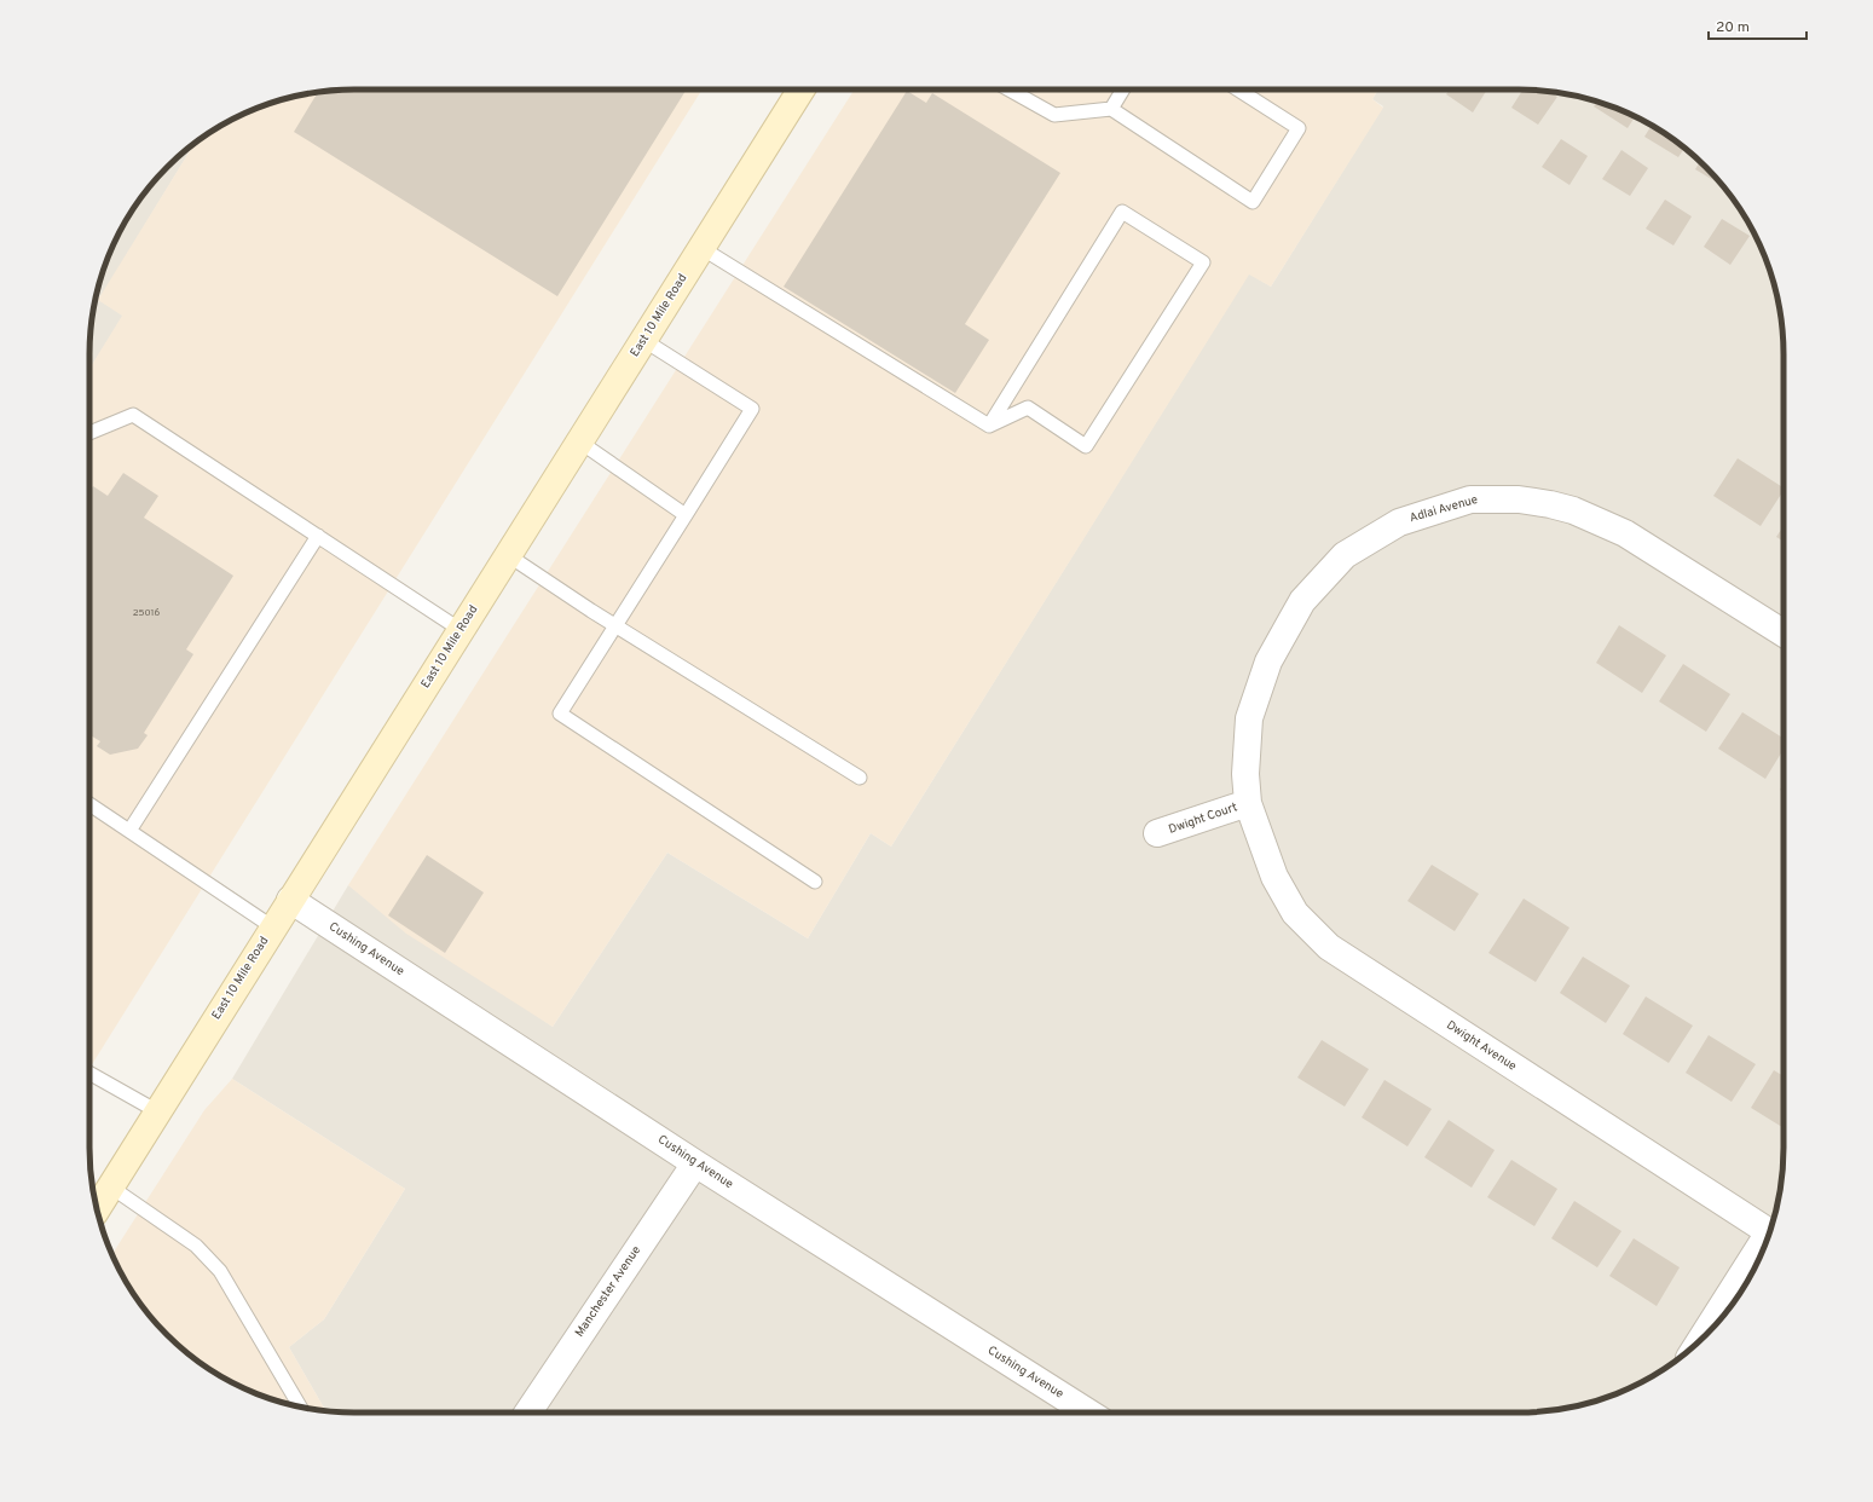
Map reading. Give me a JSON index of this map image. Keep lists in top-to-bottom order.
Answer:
{
  "streets": {
    "main road": ["East 10 Mile Road"],
    "street": [
      "Adlai Avenue",
      "Dwight Court",
      "Cushing Avenue",
      "Dwight Avenue",
      "Manchester Avenue"
    ]
  },
  "crossings": [
    ["East 10 Mile Road", "Cushing Avenue"],
    ["Adlai Avenue", "Dwight Court"],
    ["Adlai Avenue", "Dwight Avenue"],
    ["Dwight Court", "Dwight Avenue"],
    ["Cushing Avenue", "Manchester Avenue"]
  ],
  "house_numbers": ["25016"],
  "scale_bar": "20 m"
}
